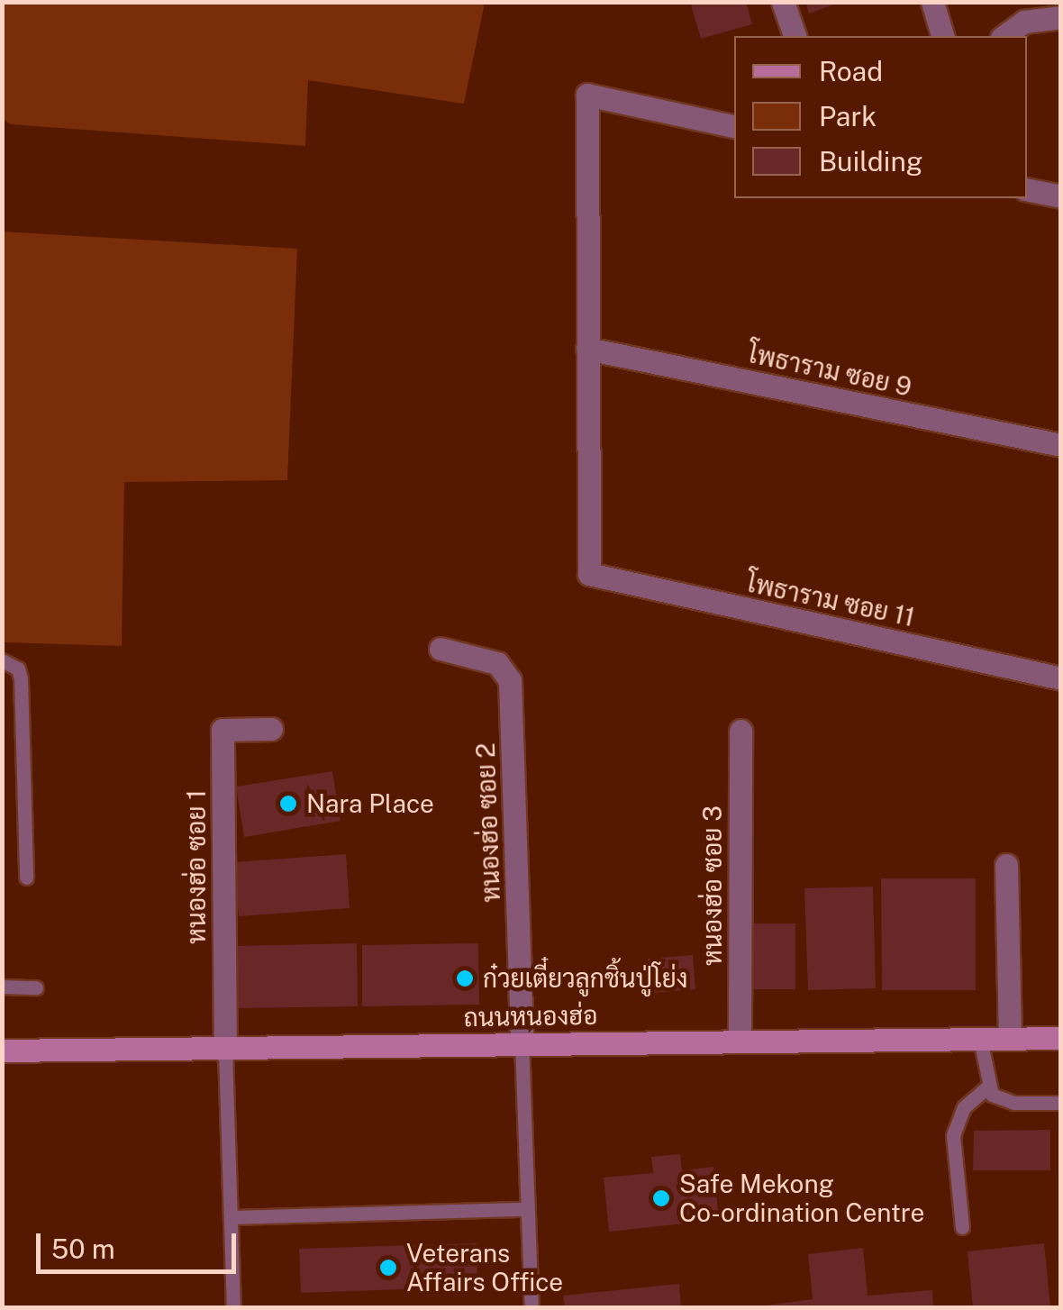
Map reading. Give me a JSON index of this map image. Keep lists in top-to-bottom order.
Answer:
{
  "streets": {
    "main road": ["ถนนหนองฮ่อ"],
    "street": [
      "โพธาราม ซอย 9",
      "โพธาราม ซอย 11",
      "หนองฮ่อ ซอย 2",
      "หนองฮ่อ ซอย 1",
      "หนองฮ่อ ซอย 3"
    ]
  },
  "crossings": [
    ["โพธาราม ซอย 9", "โพธาราม ซอย 11"],
    ["หนองฮ่อ ซอย 2", "ถนนหนองฮ่อ"],
    ["หนองฮ่อ ซอย 1", "ถนนหนองฮ่อ"],
    ["หนองฮ่อ ซอย 3", "ถนนหนองฮ่อ"]
  ],
  "places": [
    "Nara Place",
    "ก๋วยเตี๋ยวลูกชิ้นปู่โย่ง",
    "Safe Mekong Co-ordination Centre",
    "Veterans Affairs Office"
  ],
  "legend": ["Road", "Park", "Building"],
  "scale_bar": "50 m"
}
